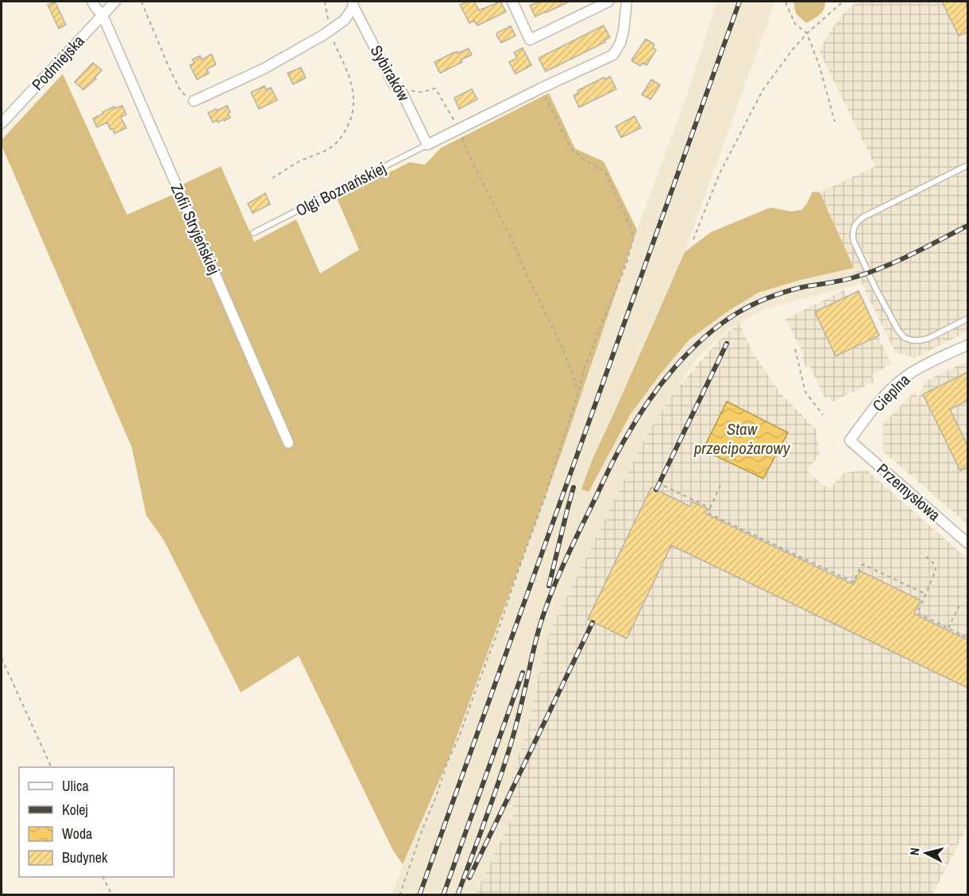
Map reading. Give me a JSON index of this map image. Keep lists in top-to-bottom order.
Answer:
{
  "streets": {
    "street": [
      "Podmiejska",
      "Sybiraków",
      "Zofii Stryjeńskiej",
      "Cieplna",
      "Przemysłowa"
    ],
    "lane": ["Olgi Boznańskiej"]
  },
  "crossings": [
    ["Podmiejska", "Zofii Stryjeńskiej"],
    ["Sybiraków", "Olgi Boznańskiej"],
    ["Cieplna", "Przemysłowa"]
  ],
  "water": ["Staw przecipożarowy"],
  "legend": [
    "Ulica",
    "Kolej",
    "Woda",
    "Budynek"
  ],
  "north": "left"
}
